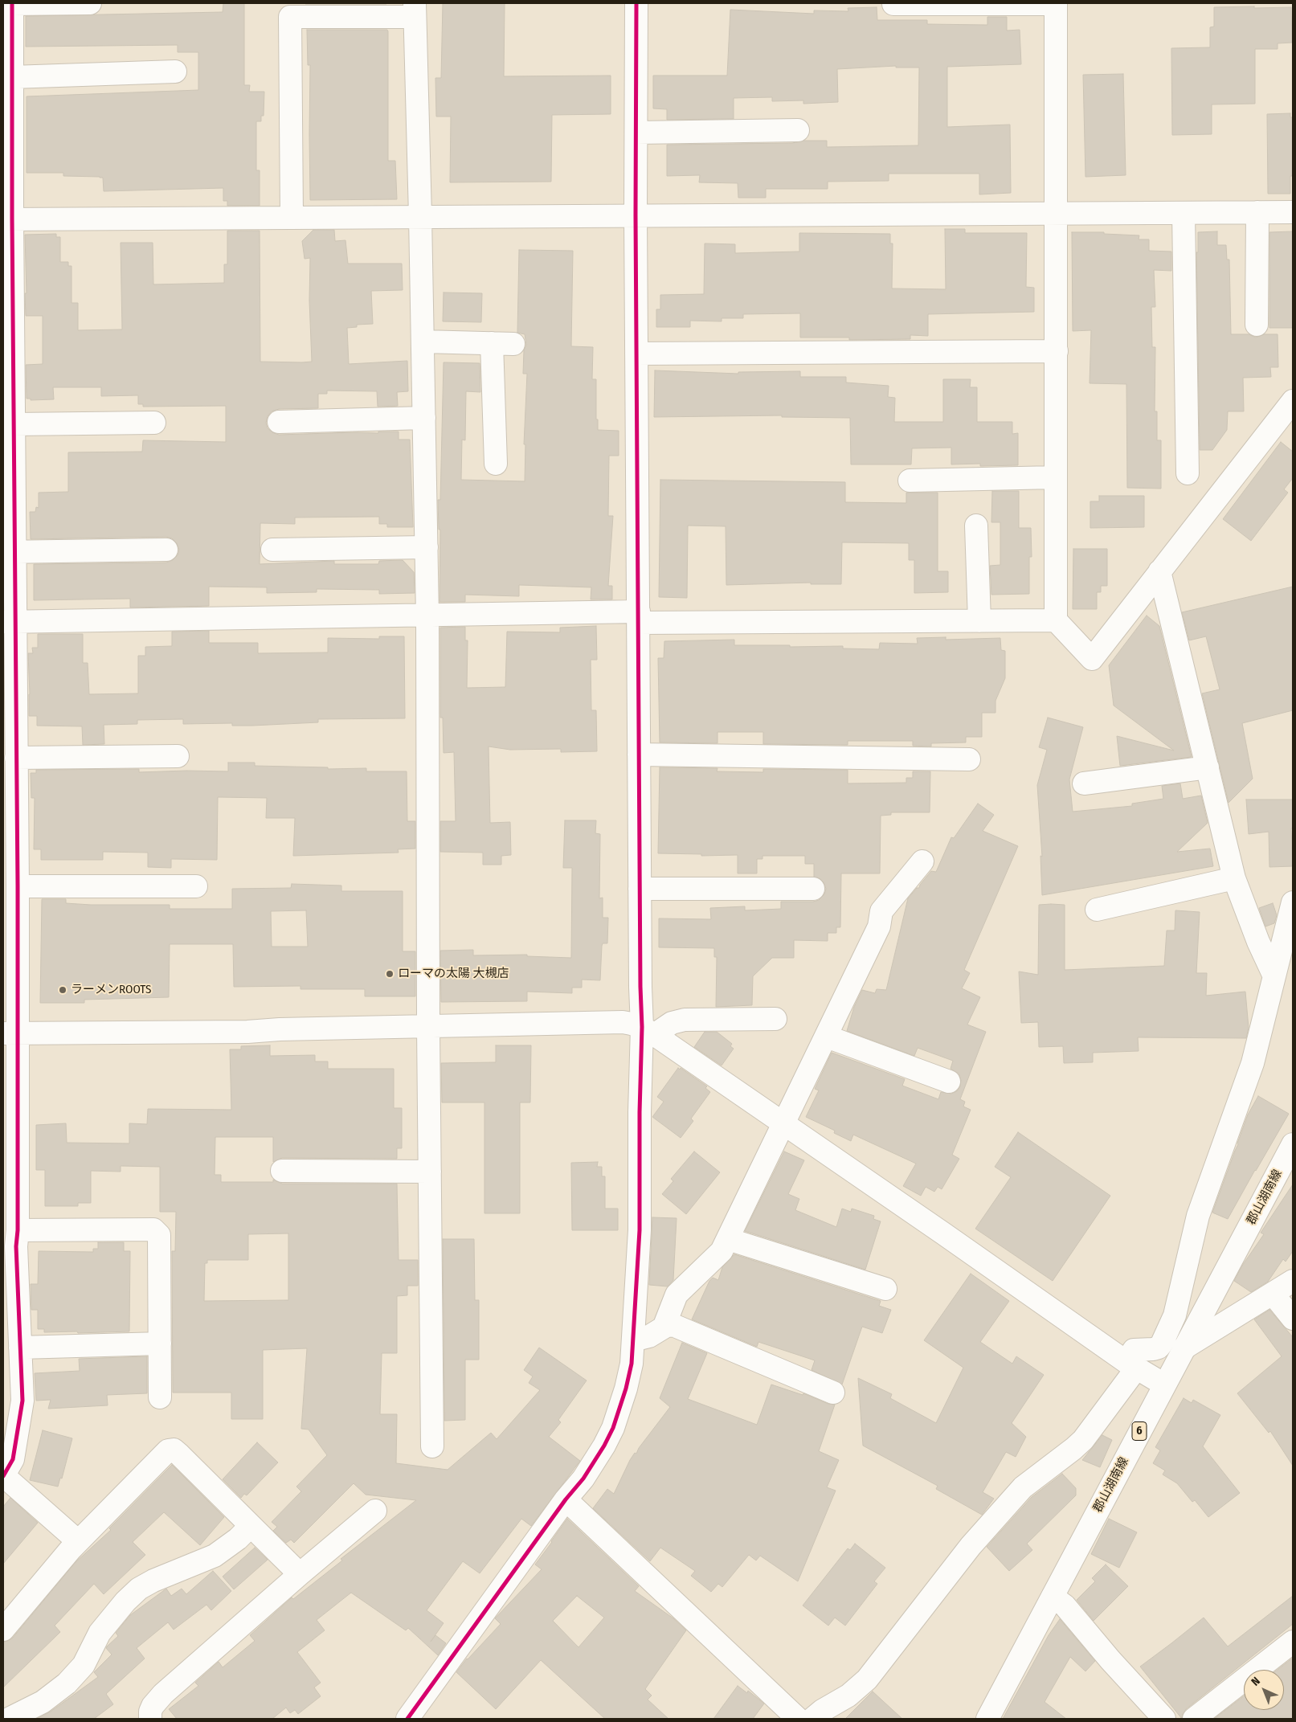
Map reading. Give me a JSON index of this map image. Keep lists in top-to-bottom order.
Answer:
{
  "streets": {
    "street": ["郡山湖南線", "6"]
  },
  "places": ["ローマの太陽 大槻店", "ラーメンROOTS"],
  "north": "top left"
}
